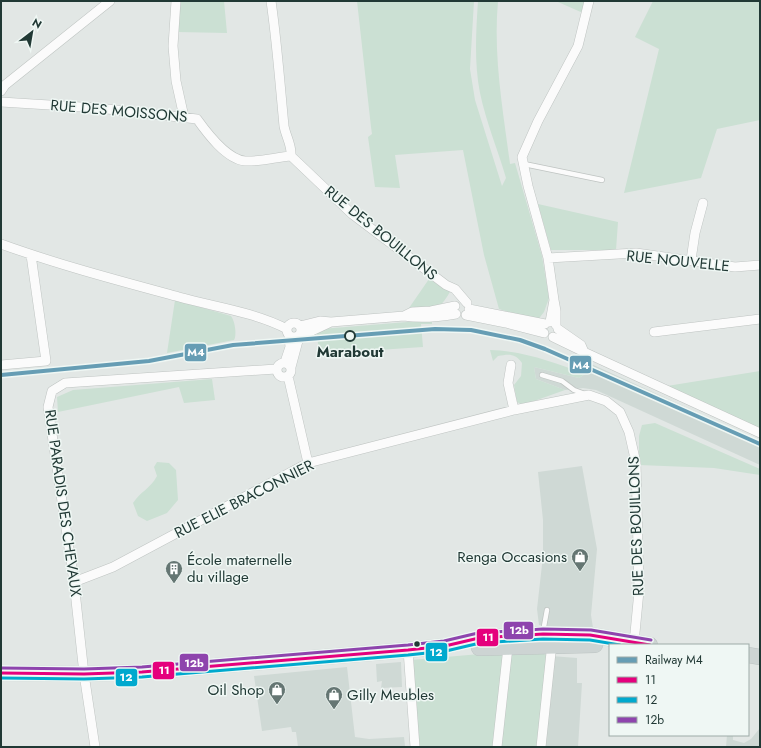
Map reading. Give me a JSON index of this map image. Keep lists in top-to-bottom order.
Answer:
{
  "streets": {
    "street": [
      "RUE DES MOISSONS",
      "RUE DES BOUILLONS",
      "RUE NOUVELLE",
      "RUE ELIE BRACONNIER",
      "RUE PARADIS DES CHEVAUX"
    ]
  },
  "crossings": [
    ["RUE DES MOISSONS", "RUE DES BOUILLONS"],
    ["RUE DES BOUILLONS", "RUE ELIE BRACONNIER"],
    ["RUE ELIE BRACONNIER", "RUE PARADIS DES CHEVAUX"]
  ],
  "places": {
    "other": ["Marabout"],
    "shop": ["Renga Occasions", "Oil Shop", "Gilly Meubles"],
    "building": ["École maternelle du village"]
  },
  "lines": [
    "rail line M4",
    "transit line 12b",
    "transit line 11",
    "transit line 12"
  ],
  "legend": [
    "Railway M4",
    "11",
    "12",
    "12b"
  ],
  "north": "top right"
}
